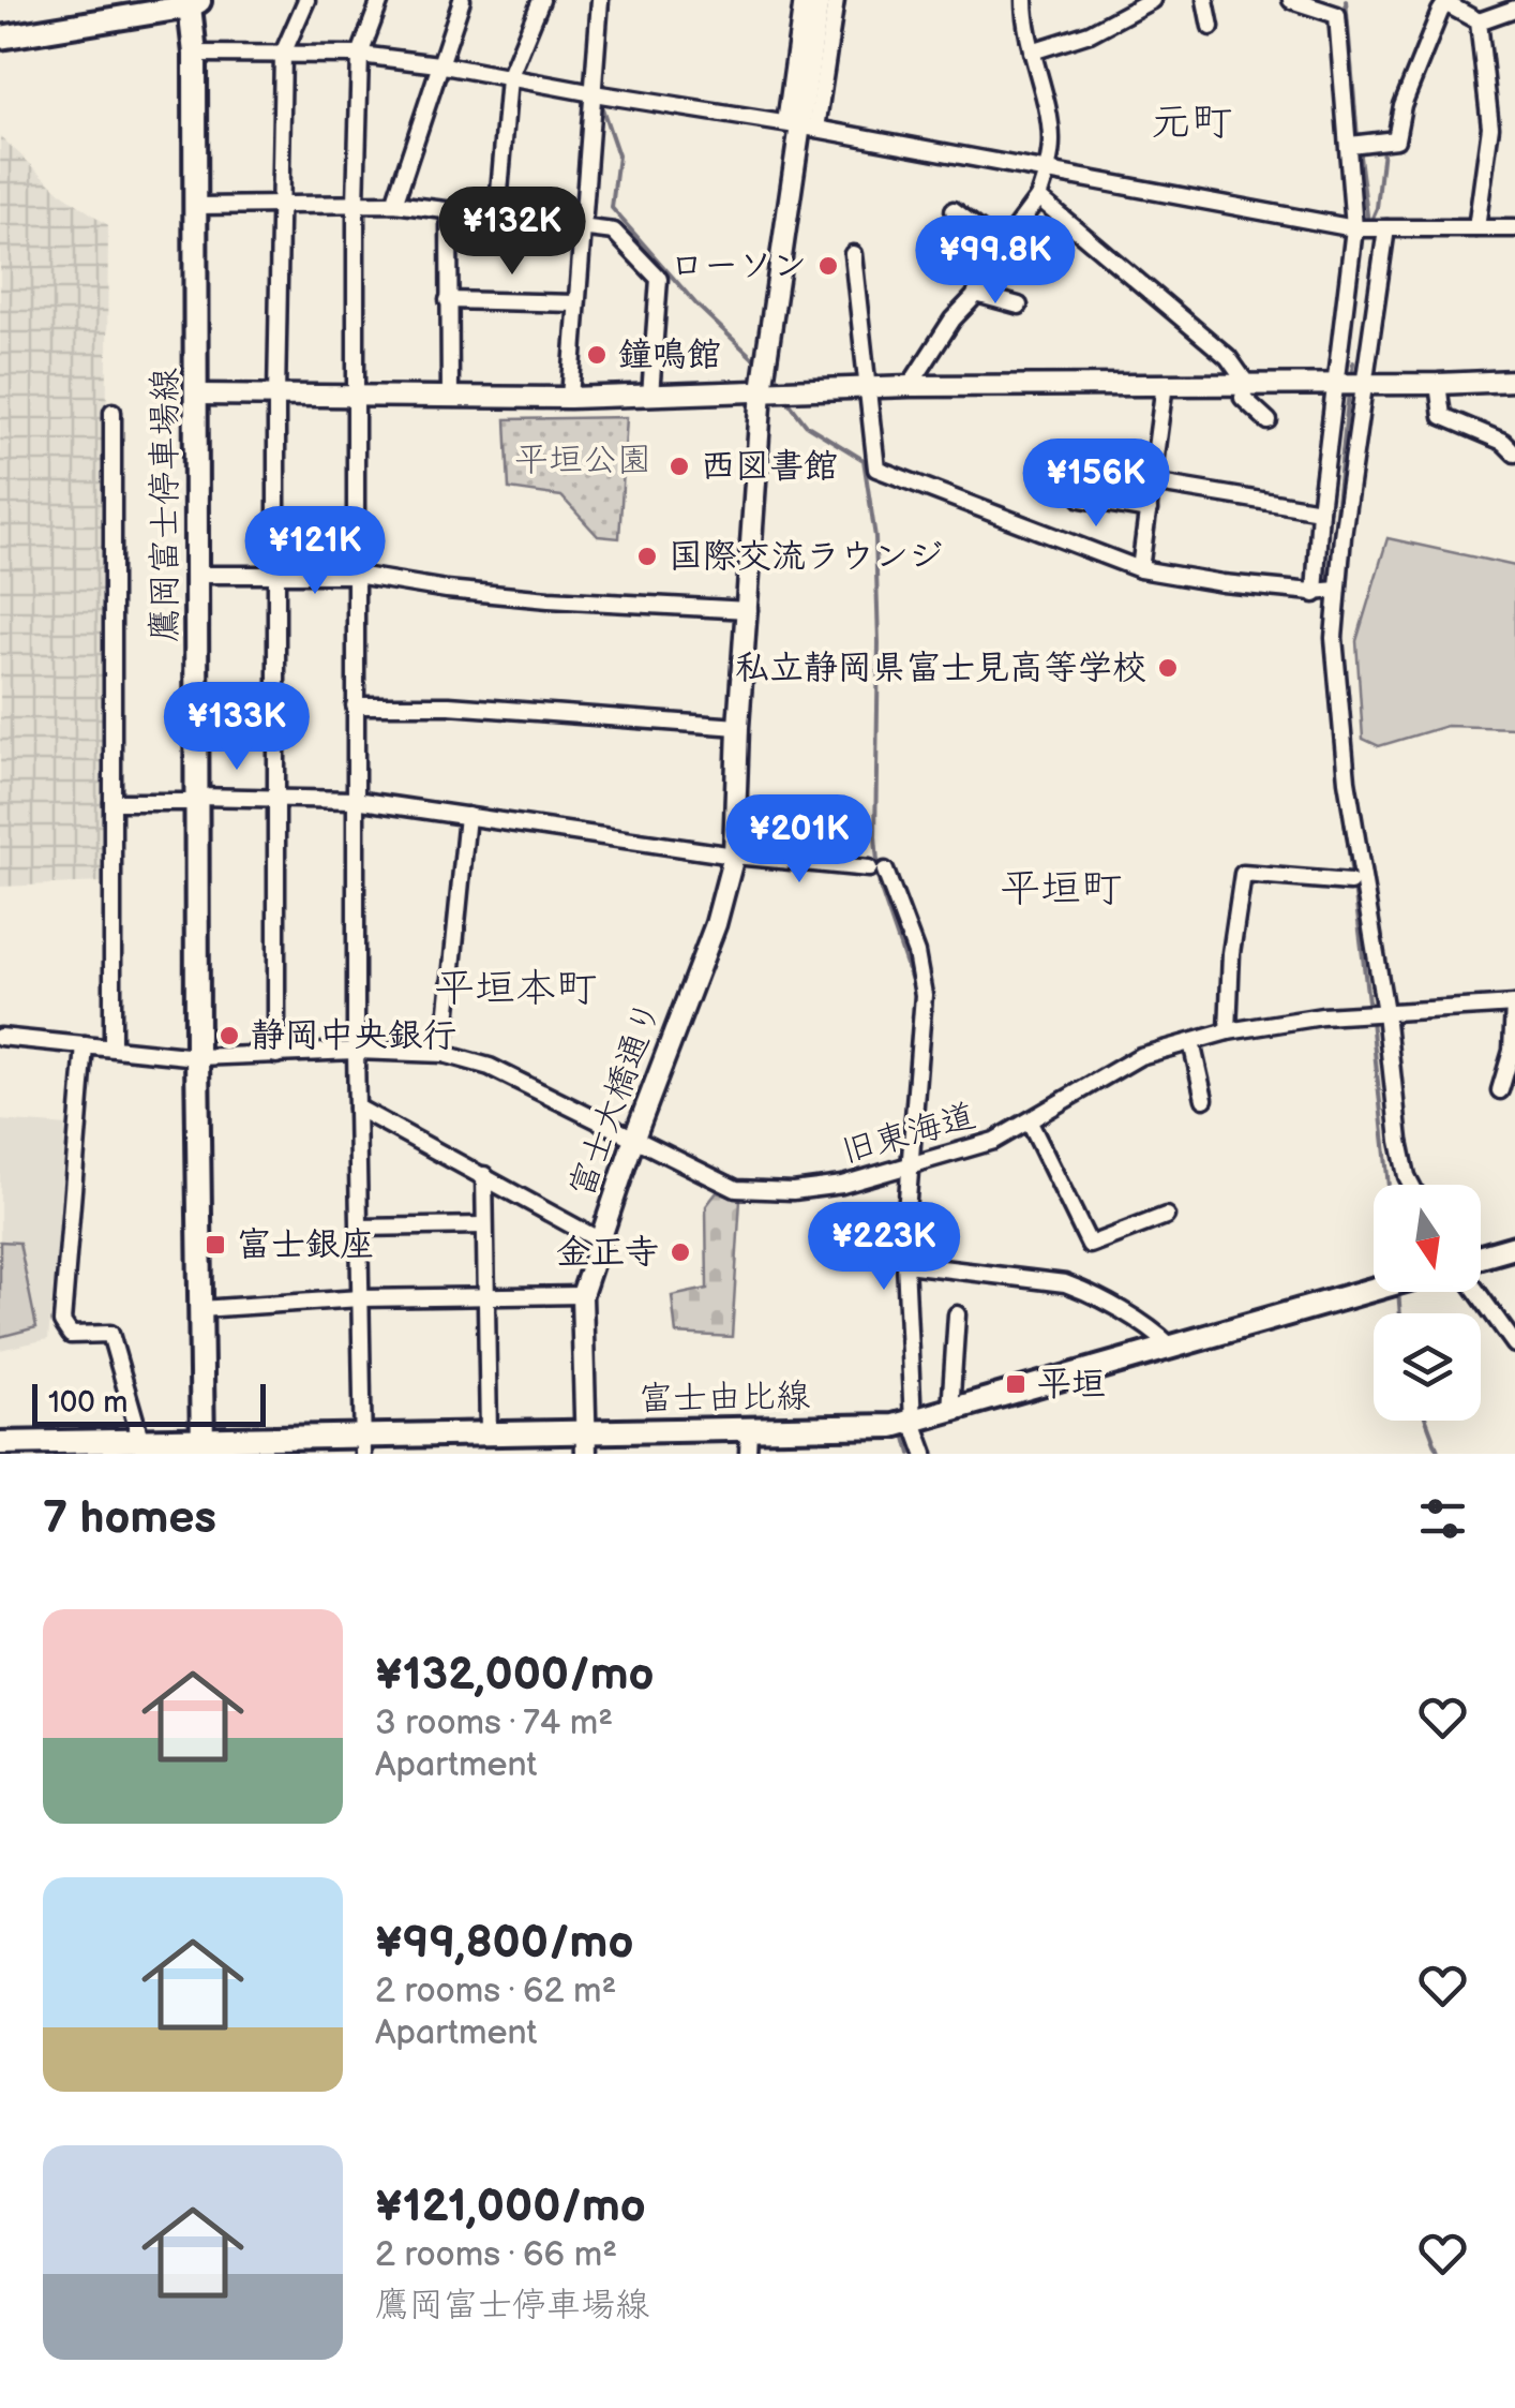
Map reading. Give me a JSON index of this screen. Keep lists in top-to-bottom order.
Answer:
{
  "streets": {
    "main road": ["鷹岡富士停車場線", "富士由比線"],
    "street": ["富士大橋通り", "旧東海道"]
  },
  "crossings": [
    ["鷹岡富士停車場線", "旧東海道"],
    ["鷹岡富士停車場線", "富士由比線"],
    ["富士大橋通り", "旧東海道"],
    ["富士大橋通り", "富士由比線"]
  ],
  "districts": ["元町", "平垣町", "平垣本町"],
  "parks": ["平垣公園"],
  "places": {
    "other": [
      "ローソン",
      "鐘鳴館",
      "西図書館",
      "国際交流ラウンジ",
      "私立静岡県富士見高等学校",
      "静岡中央銀行",
      "金正寺"
    ],
    "transit": ["富士銀座", "平垣"]
  },
  "scale_bar": "100 m",
  "north": "bottom",
  "page": {
    "price": [
      "¥132K",
      "¥99.8K",
      "¥156K",
      "¥121K",
      "¥133K",
      "¥201K",
      "¥223K"
    ],
    "scale": "100 m",
    "heading": "7 homes",
    "list": [
      {
        "name": "¥132,000/mo",
        "note": "3 rooms · 74 m² · Apartment"
      },
      {
        "name": "¥99,800/mo",
        "note": "2 rooms · 62 m² · Apartment"
      },
      {
        "name": "¥121,000/mo",
        "note": "2 rooms · 66 m² · 鷹岡富士停車場線"
      }
    ]
  }
}
